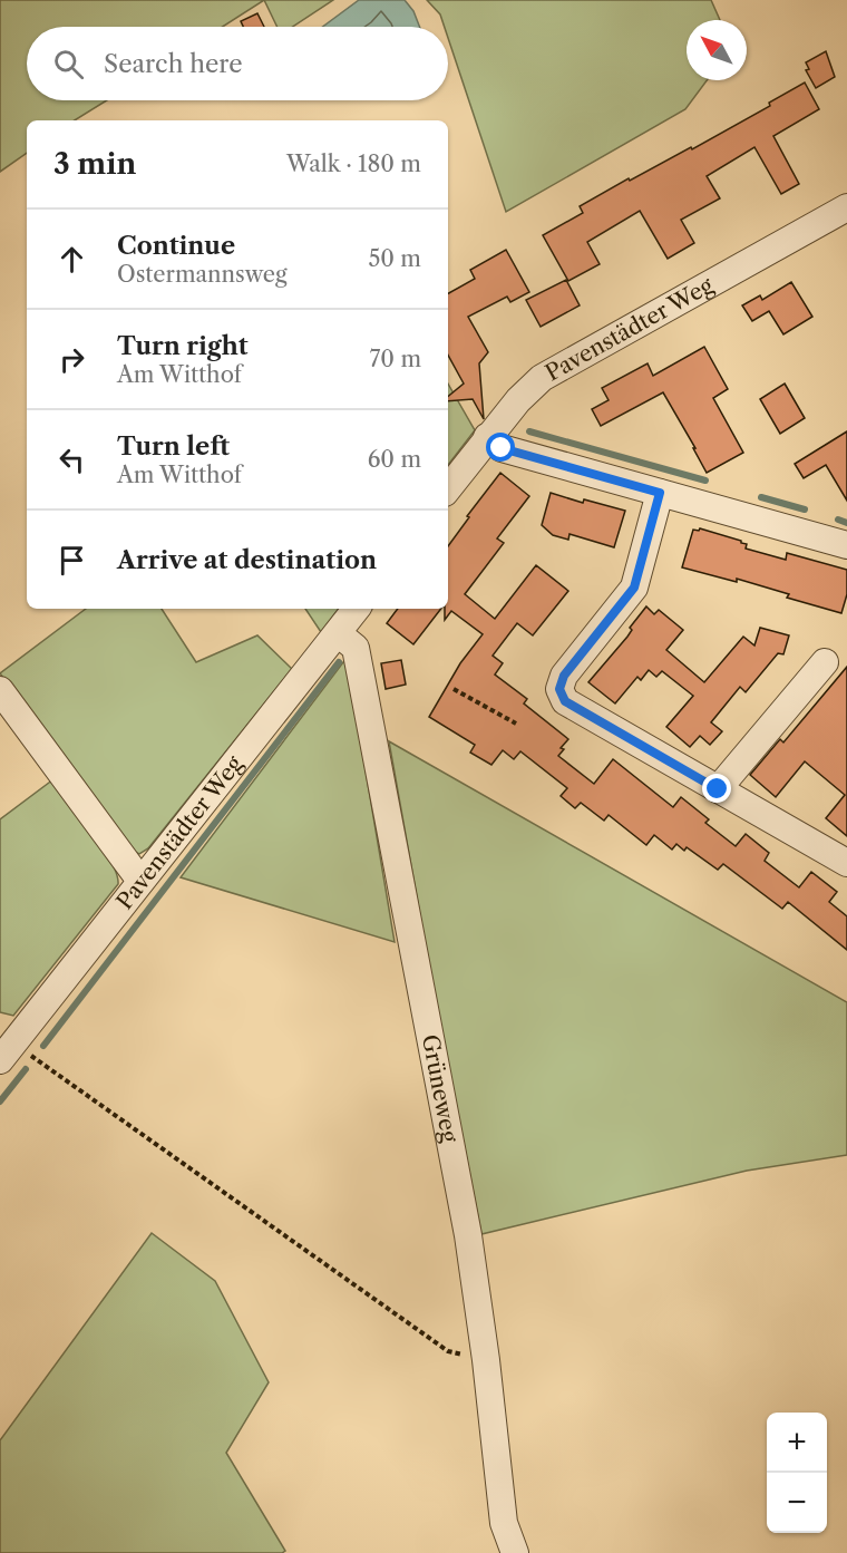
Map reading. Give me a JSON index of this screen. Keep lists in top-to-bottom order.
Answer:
{
  "streets": {
    "street": ["Pavenstädter Weg", "Grüneweg"]
  },
  "crossings": [
    ["Pavenstädter Weg", "Grüneweg"]
  ],
  "north": "top left",
  "page": {
    "search": "Search here",
    "heading": ["3 min", "Walk · 180 m"],
    "list": [
      ["Continue", "Ostermannsweg", "50 m"],
      ["Turn right", "Am Witthof", "70 m"],
      ["Turn left", "Am Witthof", "60 m"],
      "Arrive at destination"
    ],
    "map_buttons": ["+", "−"]
  }
}
